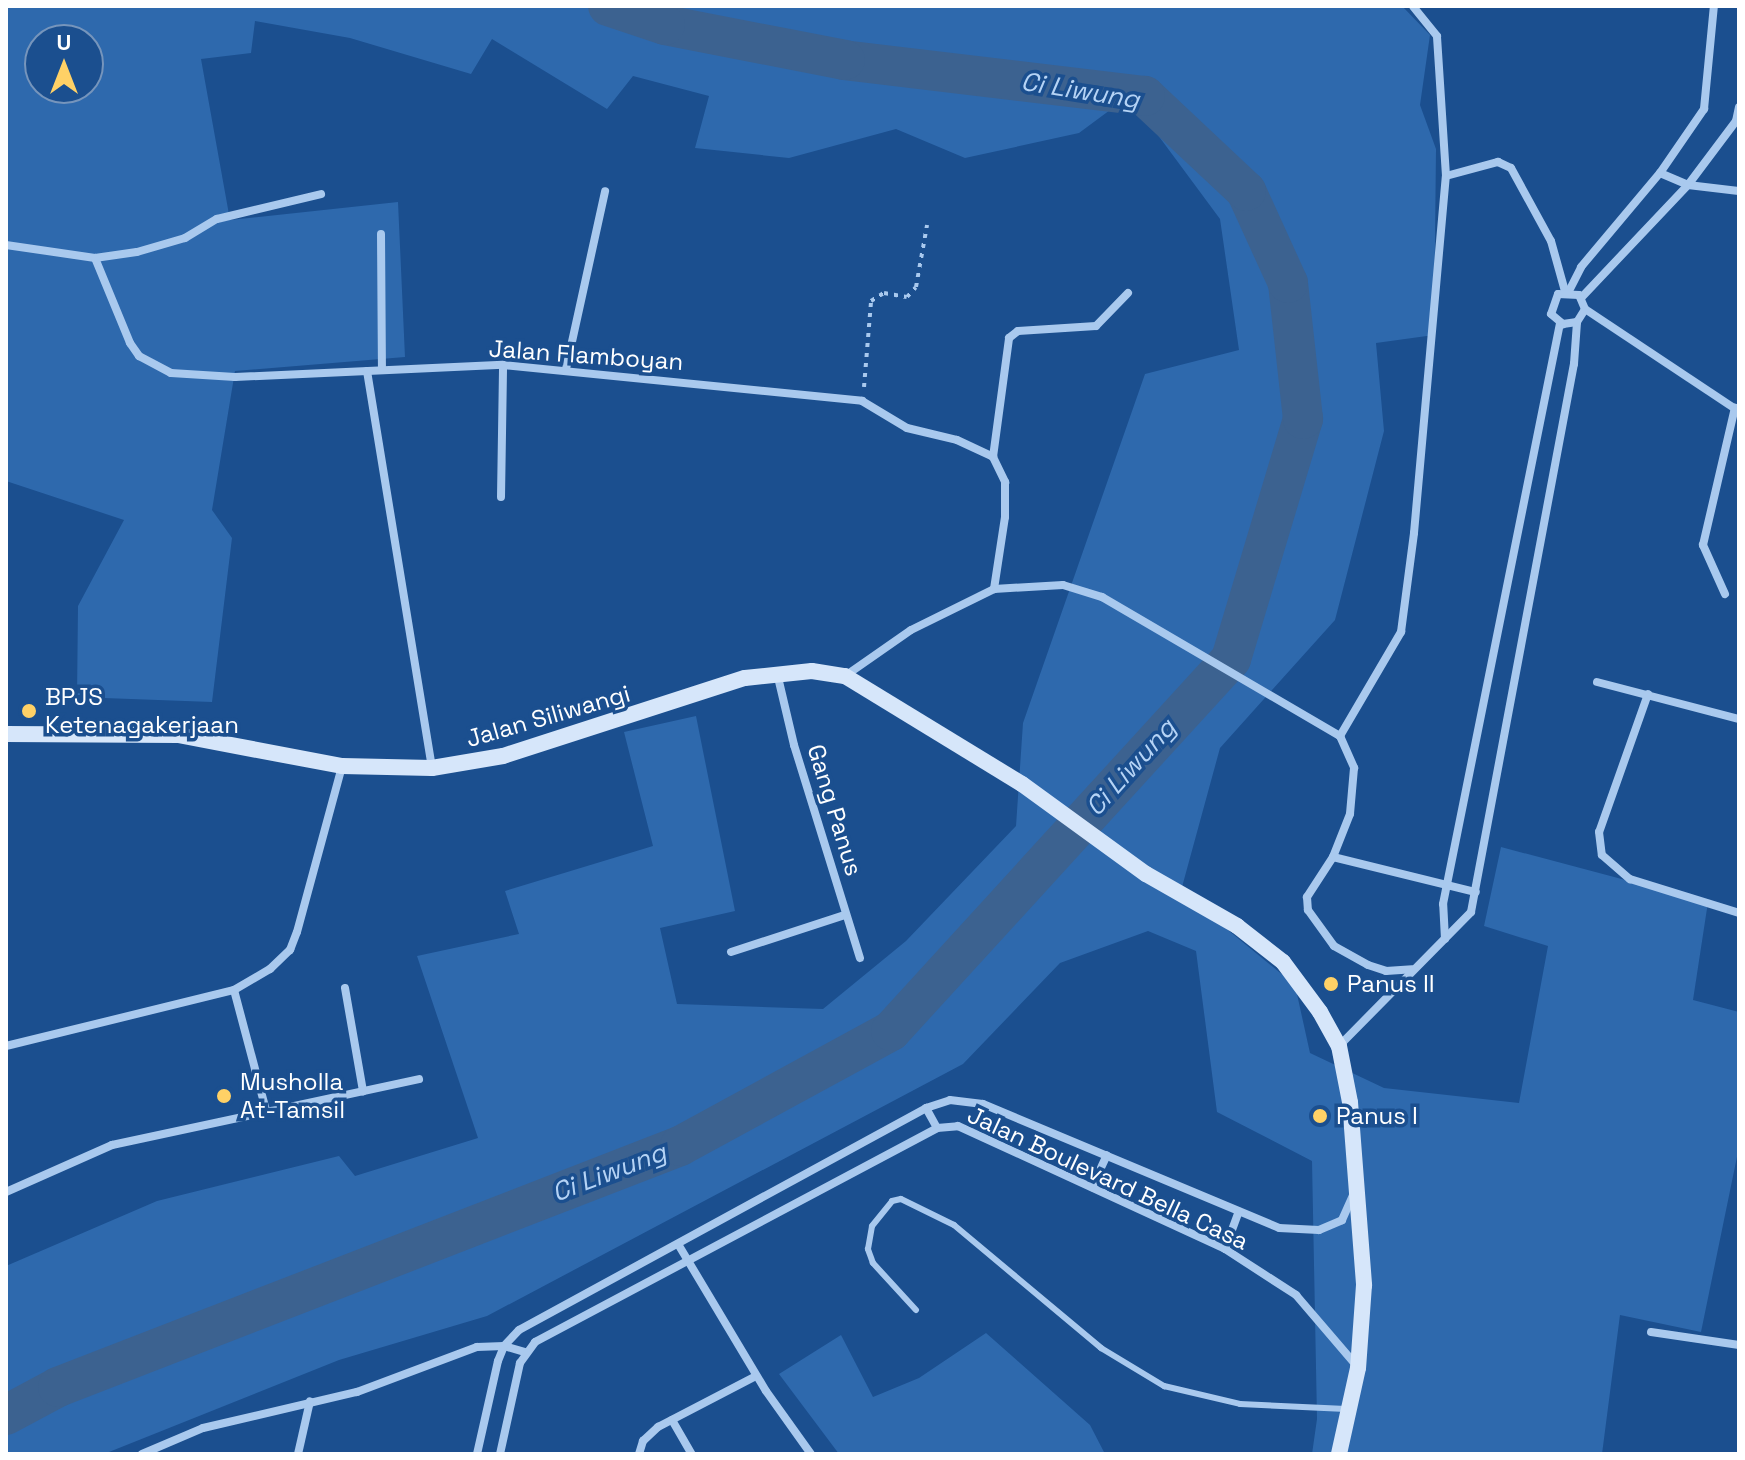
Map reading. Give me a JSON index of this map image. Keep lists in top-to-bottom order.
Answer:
{
  "streets": {
    "main road": ["Jalan Siliwangi"],
    "street": ["Jalan Flamboyan", "Gang Panus", "Jalan Boulevard Bella Casa"]
  },
  "crossings": [
    ["Jalan Siliwangi", "Gang Panus"]
  ],
  "water": ["Ci Liwung"],
  "places": [
    "BPJS Ketenagakerjaan",
    "Panus II",
    "Musholla At-Tamsil",
    "Panus I"
  ],
  "north": "top"
}
